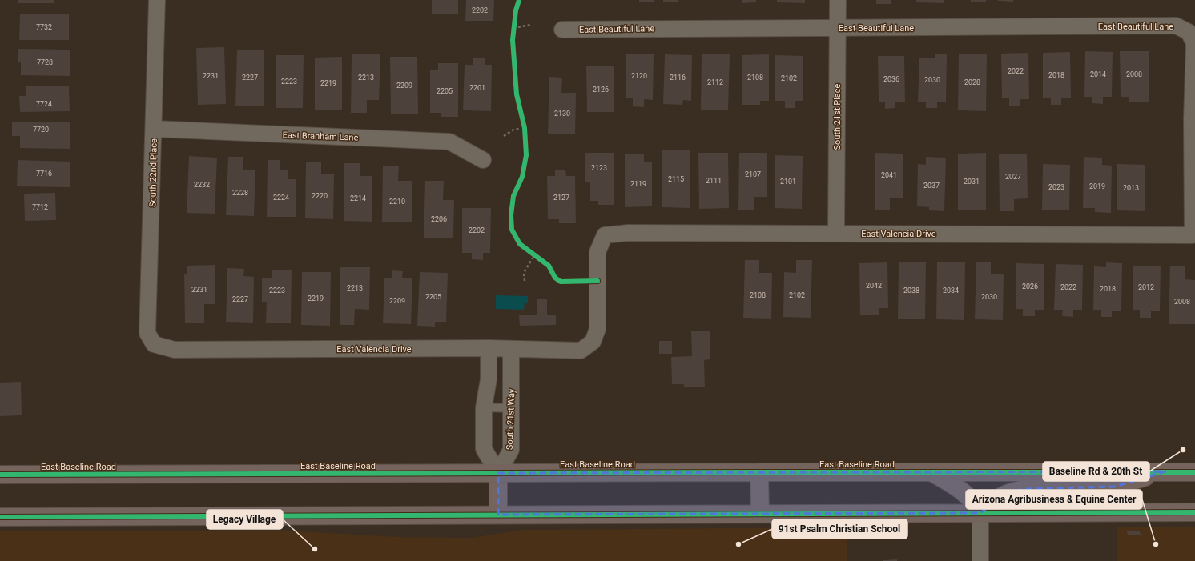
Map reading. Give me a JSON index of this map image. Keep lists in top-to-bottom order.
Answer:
{
  "streets": {
    "main road": ["East Baseline Road"],
    "street": [
      "East Beautiful Lane",
      "South 21st Place",
      "East Branham Lane",
      "South 22nd Place",
      "East Valencia Drive",
      "South 21st Way"
    ]
  },
  "crossings": [
    ["East Beautiful Lane", "South 21st Place"],
    ["South 21st Place", "East Valencia Drive"],
    ["East Branham Lane", "South 22nd Place"],
    ["South 22nd Place", "East Valencia Drive"],
    ["East Valencia Drive", "South 21st Way"],
    ["South 21st Way", "East Baseline Road"]
  ],
  "places": [
    "Baseline Rd & 20th St",
    "91st Psalm Christian School",
    "Arizona Agribusiness & Equine Center",
    "Legacy Village"
  ],
  "house_numbers": [
    "2202",
    "7732",
    "7728",
    "2022",
    "2014",
    "2008",
    "2018",
    "2231",
    "2120",
    "2227",
    "2213",
    "2116",
    "2108",
    "2102",
    "2036",
    "2030",
    "2223",
    "2112",
    "2028",
    "2219",
    "2209",
    "2201",
    "2126",
    "2205",
    "7724",
    "2130",
    "7720",
    "2123",
    "7716",
    "2107",
    "2041",
    "2027",
    "2115",
    "2111",
    "2101",
    "2031",
    "2119",
    "2232",
    "2037",
    "2019",
    "2023",
    "2013",
    "2228",
    "2220",
    "2224",
    "2127",
    "2214",
    "2210",
    "7712",
    "2206",
    "2202",
    "2042",
    "2026",
    "2022",
    "2012",
    "2213",
    "2018",
    "2231",
    "2223",
    "2038",
    "2034",
    "2108",
    "2102",
    "2205",
    "2030",
    "2219",
    "2227",
    "2209",
    "2008"
  ]
}
